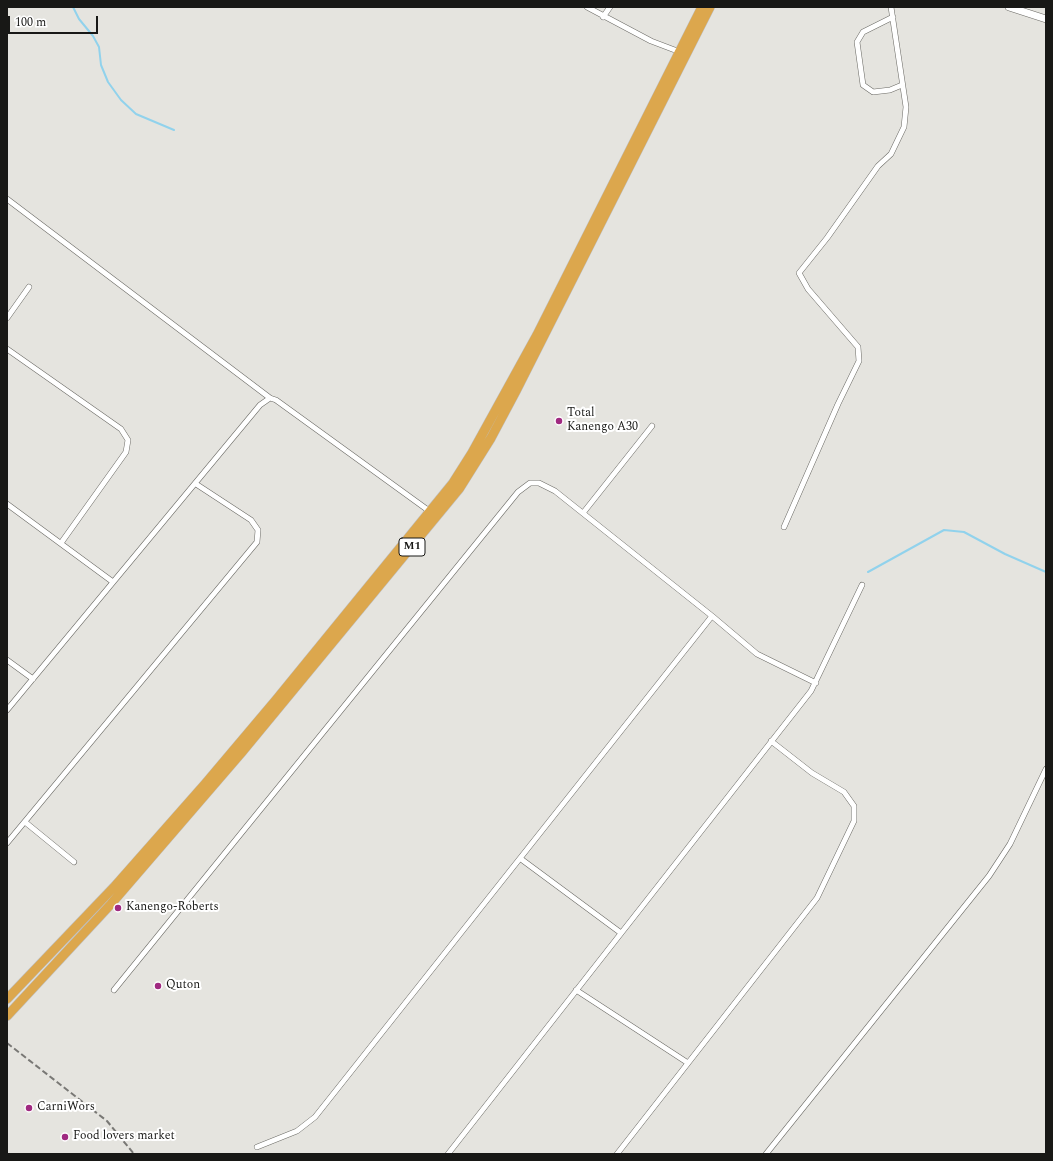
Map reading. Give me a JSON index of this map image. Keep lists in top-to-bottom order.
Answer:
{
  "streets": {
    "highway": ["M1"]
  },
  "places": [
    "Total Kanengo A30",
    "Kanengo-Roberts",
    "Quton",
    "CarniWors",
    "Food lovers market"
  ],
  "scale_bar": "100 m"
}
